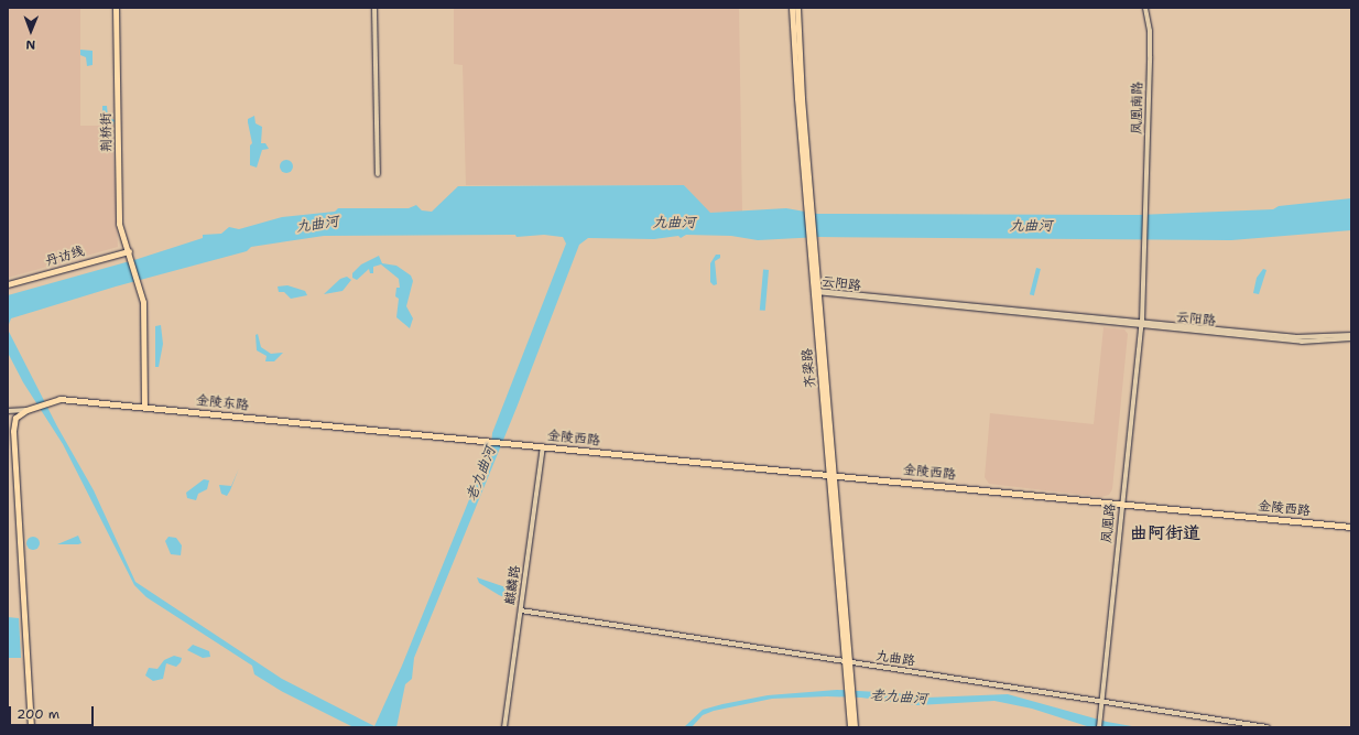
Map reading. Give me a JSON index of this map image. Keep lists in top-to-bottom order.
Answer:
{
  "streets": {
    "main road": [
      "荆桥街",
      "丹访线",
      "齐梁路",
      "金陵东路",
      "金陵西路"
    ],
    "street": [
      "凤凰南路",
      "云阳路",
      "凤凰路",
      "麒麟路",
      "九曲路"
    ]
  },
  "crossings": [
    ["凤凰南路", "云阳路"],
    ["凤凰南路", "凤凰路"],
    ["荆桥街", "丹访线"],
    ["荆桥街", "金陵东路"],
    ["云阳路", "齐梁路"],
    ["云阳路", "凤凰路"],
    ["齐梁路", "金陵西路"],
    ["齐梁路", "九曲路"],
    ["金陵东路", "金陵西路"],
    ["金陵西路", "凤凰路"],
    ["金陵西路", "麒麟路"],
    ["凤凰路", "九曲路"],
    ["麒麟路", "九曲路"]
  ],
  "districts": ["曲阿街道"],
  "water": ["九曲河", "老九曲河"],
  "scale_bar": "200 m",
  "north": "bottom"
}
